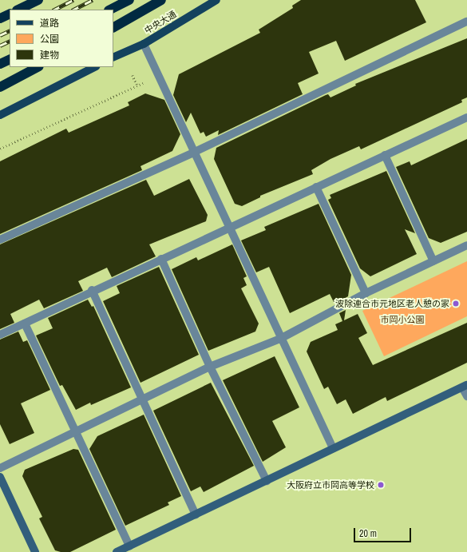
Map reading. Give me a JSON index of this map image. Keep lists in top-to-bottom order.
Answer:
{
  "streets": {
    "main road": ["中央大通"]
  },
  "parks": ["市岡小公園"],
  "places": ["波除連合市元地区老人憩の家", "大阪府立市岡高等学校"],
  "legend": ["道路", "公園", "建物"],
  "scale_bar": "20 m"
}
